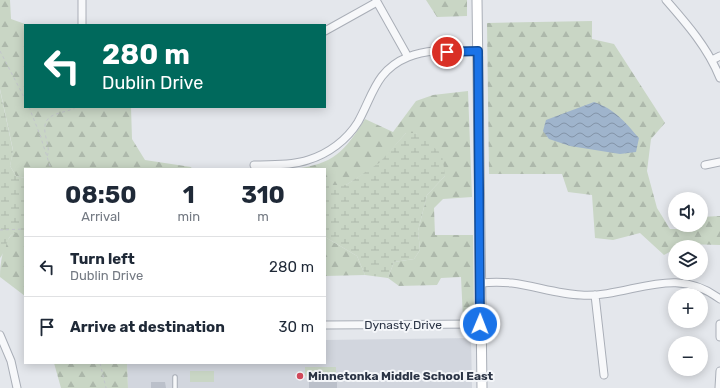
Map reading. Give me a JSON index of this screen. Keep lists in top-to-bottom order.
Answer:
{
  "streets": {
    "street": ["Dynasty Drive"]
  },
  "places": ["Minnetonka Middle School East"],
  "page": {
    "turn": ["280 m", "Dublin Drive"],
    "eta": [
      "08:50",
      "Arrival",
      "1",
      "min",
      "310",
      "m"
    ],
    "map_buttons": ["+", "−"],
    "list": [
      {
        "name": "Turn left",
        "note": "Dublin Drive",
        "value": "280 m"
      },
      {
        "name": "Arrive at destination",
        "value": "30 m"
      }
    ]
  }
}
